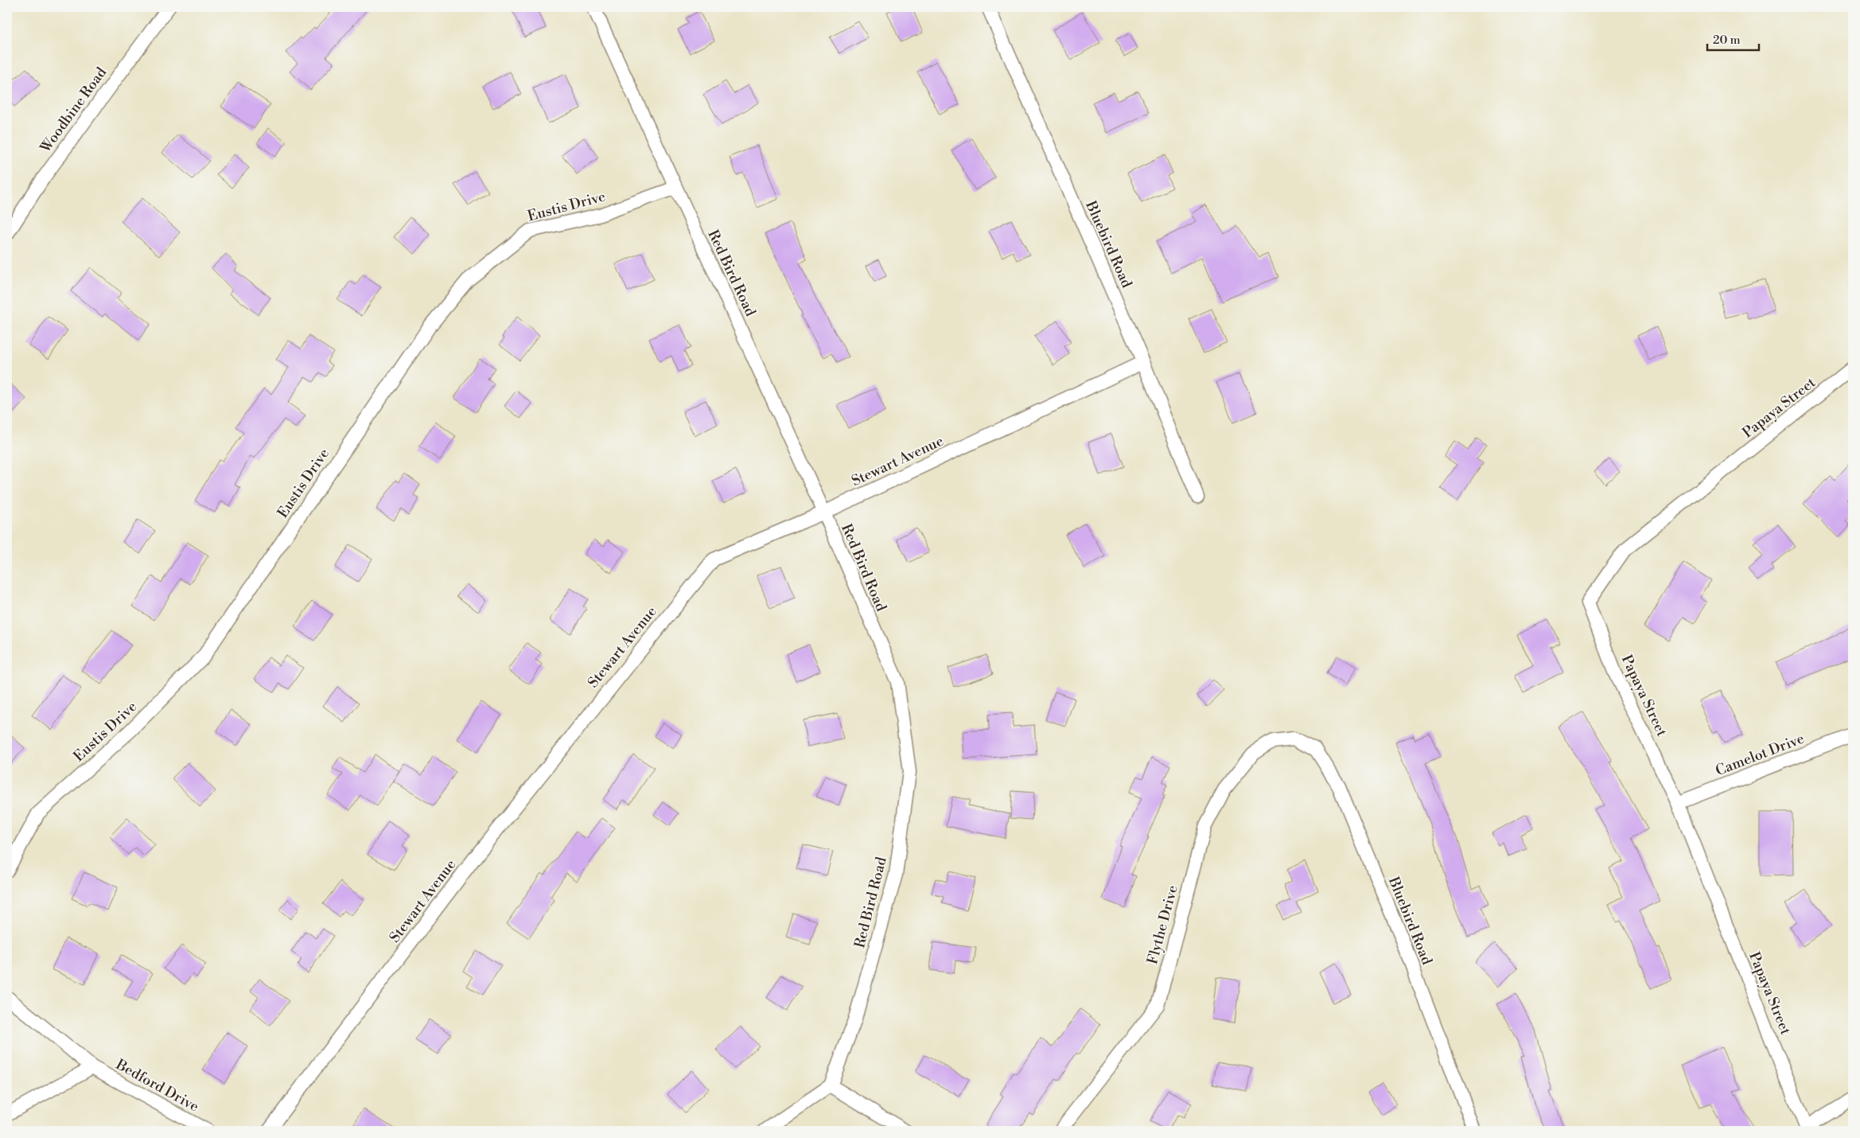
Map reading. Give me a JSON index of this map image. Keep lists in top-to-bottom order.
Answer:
{
  "streets": {
    "street": [
      "Woodbine Road",
      "Eustis Drive",
      "Bluebird Road",
      "Red Bird Road",
      "Papaya Street",
      "Stewart Avenue",
      "Camelot Drive",
      "Flythe Drive",
      "Bedford Drive"
    ]
  },
  "crossings": [
    ["Eustis Drive", "Red Bird Road"],
    ["Bluebird Road", "Stewart Avenue"],
    ["Bluebird Road", "Flythe Drive"],
    ["Red Bird Road", "Stewart Avenue"],
    ["Papaya Street", "Camelot Drive"]
  ],
  "scale_bar": "20 m"
}
